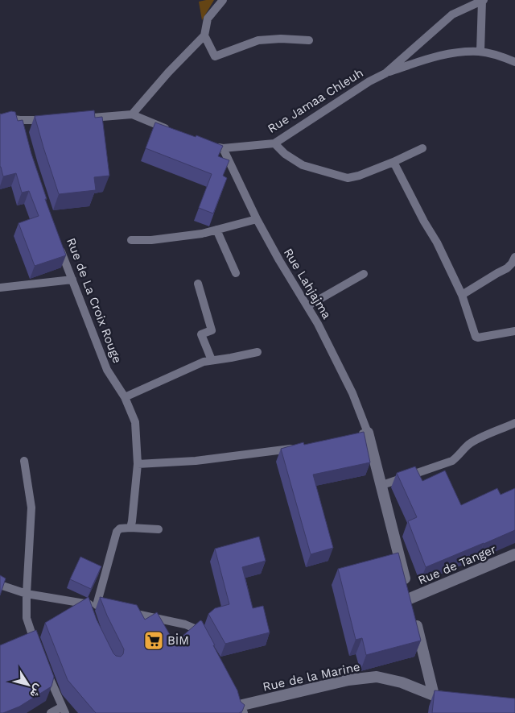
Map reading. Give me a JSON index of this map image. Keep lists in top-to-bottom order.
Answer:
{
  "streets": {
    "street": ["Rue de Tanger", "Rue de la Marine"],
    "lane": ["Rue Jamaa Chleuh", "Rue Lahjajma", "Rue de La Croix Rouge"]
  },
  "crossings": [
    ["Rue Jamaa Chleuh", "Rue Lahjajma"]
  ],
  "places": {
    "supermarket": ["BİM"]
  },
  "north": "bottom right"
}
